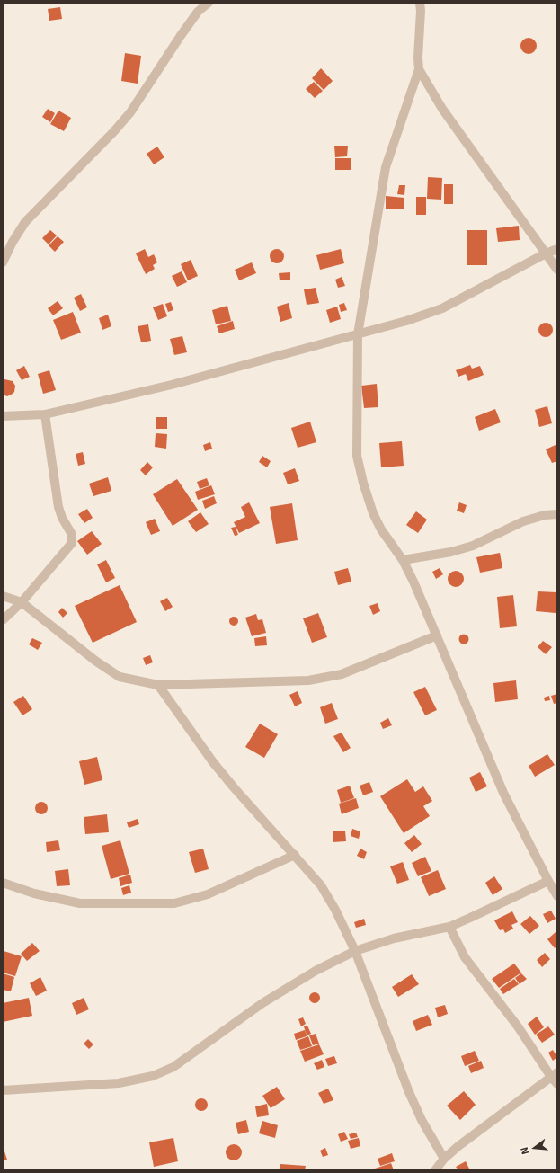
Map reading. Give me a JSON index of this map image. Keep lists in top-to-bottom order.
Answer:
{
  "north": "left"
}
